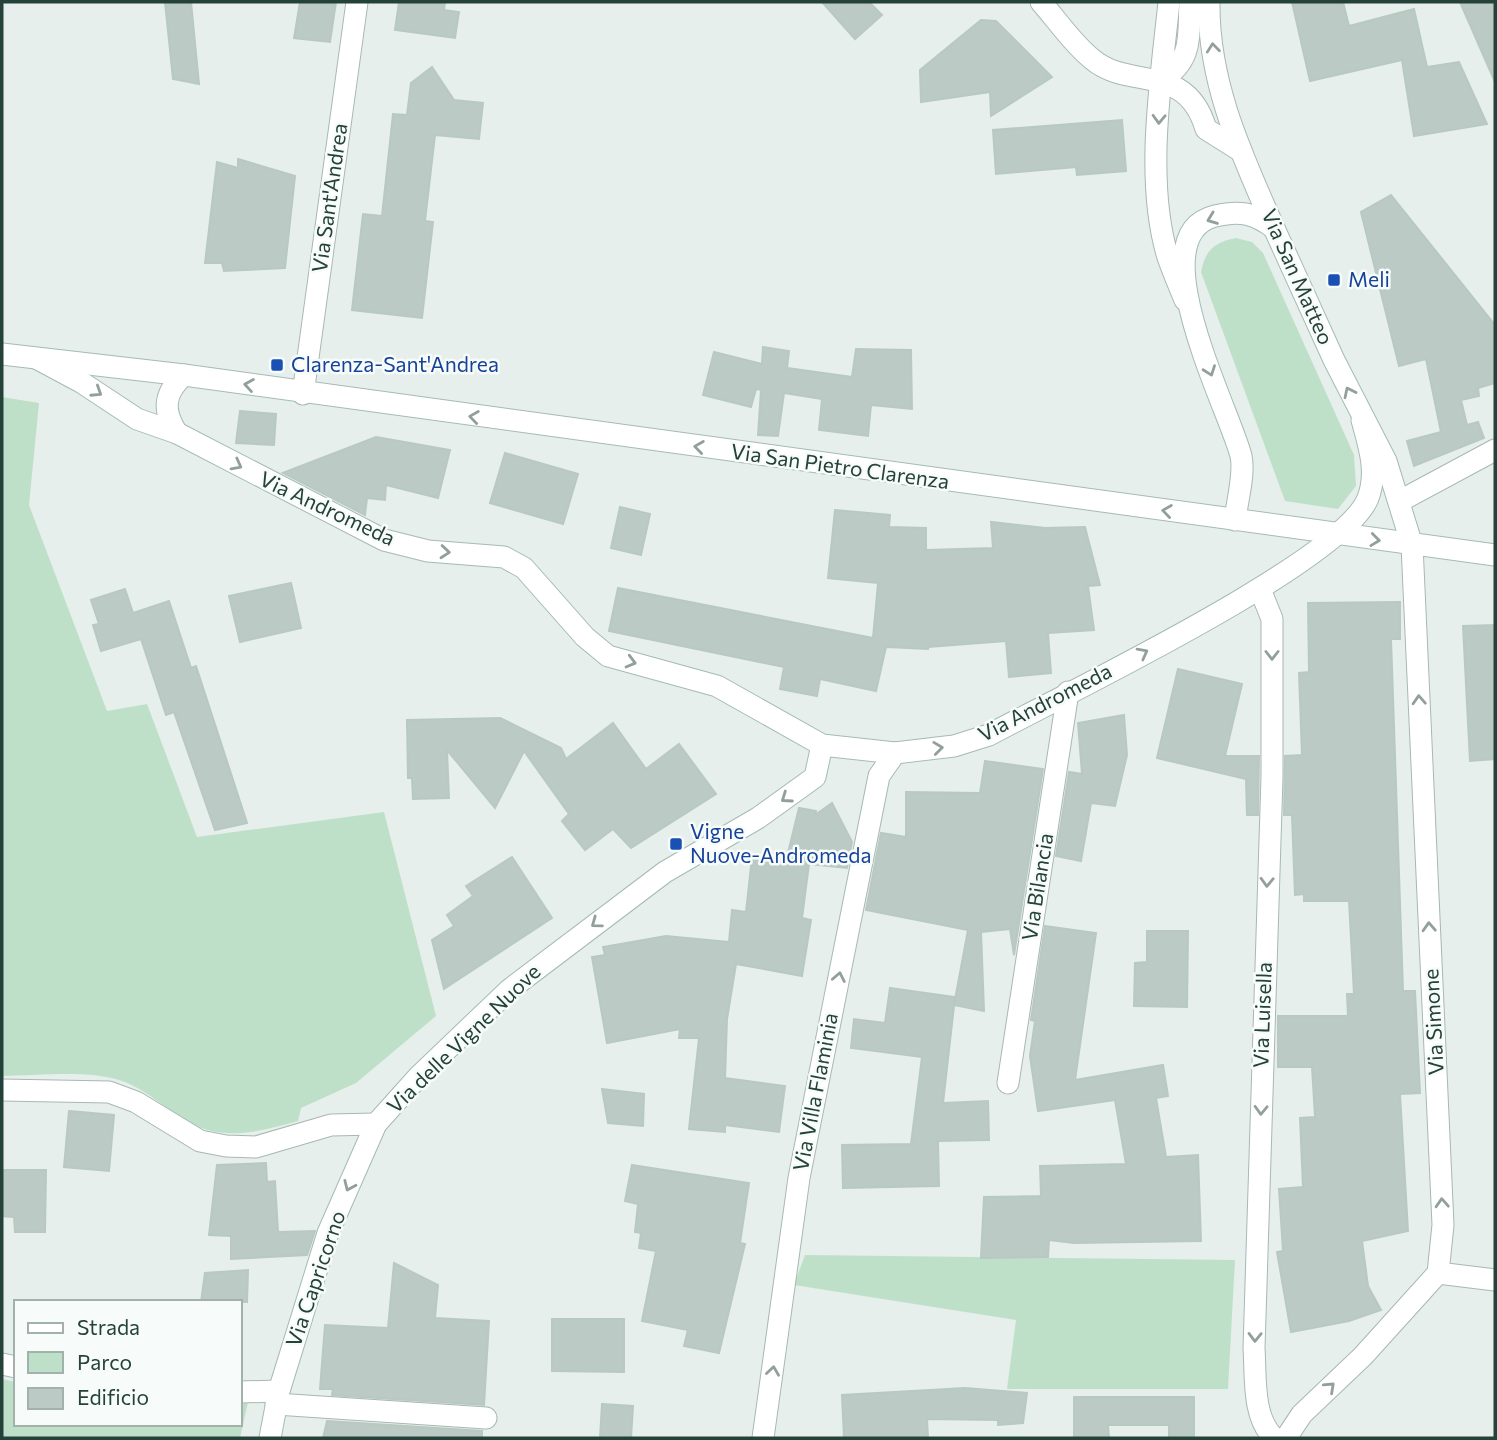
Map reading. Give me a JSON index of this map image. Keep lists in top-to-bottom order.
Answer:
{
  "streets": {
    "street": [
      "Via Sant'Andrea",
      "Via San Matteo",
      "Via San Pietro Clarenza",
      "Via Andromeda",
      "Via Bilancia",
      "Via Luisella",
      "Via Simone",
      "Via delle Vigne Nuove",
      "Via Villa Flaminia",
      "Via Capricorno"
    ]
  },
  "crossings": [
    ["Via Sant'Andrea", "Via San Pietro Clarenza"],
    ["Via San Matteo", "Via San Pietro Clarenza"],
    ["Via San Matteo", "Via Andromeda"],
    ["Via San Matteo", "Via Simone"],
    ["Via San Pietro Clarenza", "Via Andromeda"],
    ["Via San Pietro Clarenza", "Via Simone"],
    ["Via Andromeda", "Via Bilancia"],
    ["Via Andromeda", "Via Luisella"],
    ["Via Andromeda", "Via delle Vigne Nuove"],
    ["Via Andromeda", "Via Villa Flaminia"],
    ["Via delle Vigne Nuove", "Via Capricorno"]
  ],
  "one_way": [
    "Via San Pietro Clarenza",
    "Via Andromeda",
    "Via Luisella",
    "Via Simone",
    "Via delle Vigne Nuove",
    "Via Villa Flaminia",
    "Via Capricorno"
  ],
  "places": {
    "transit": ["Meli", "Clarenza-Sant'Andrea", "Vigne Nuove-Andromeda"]
  },
  "legend": ["Strada", "Parco", "Edificio"]
}
